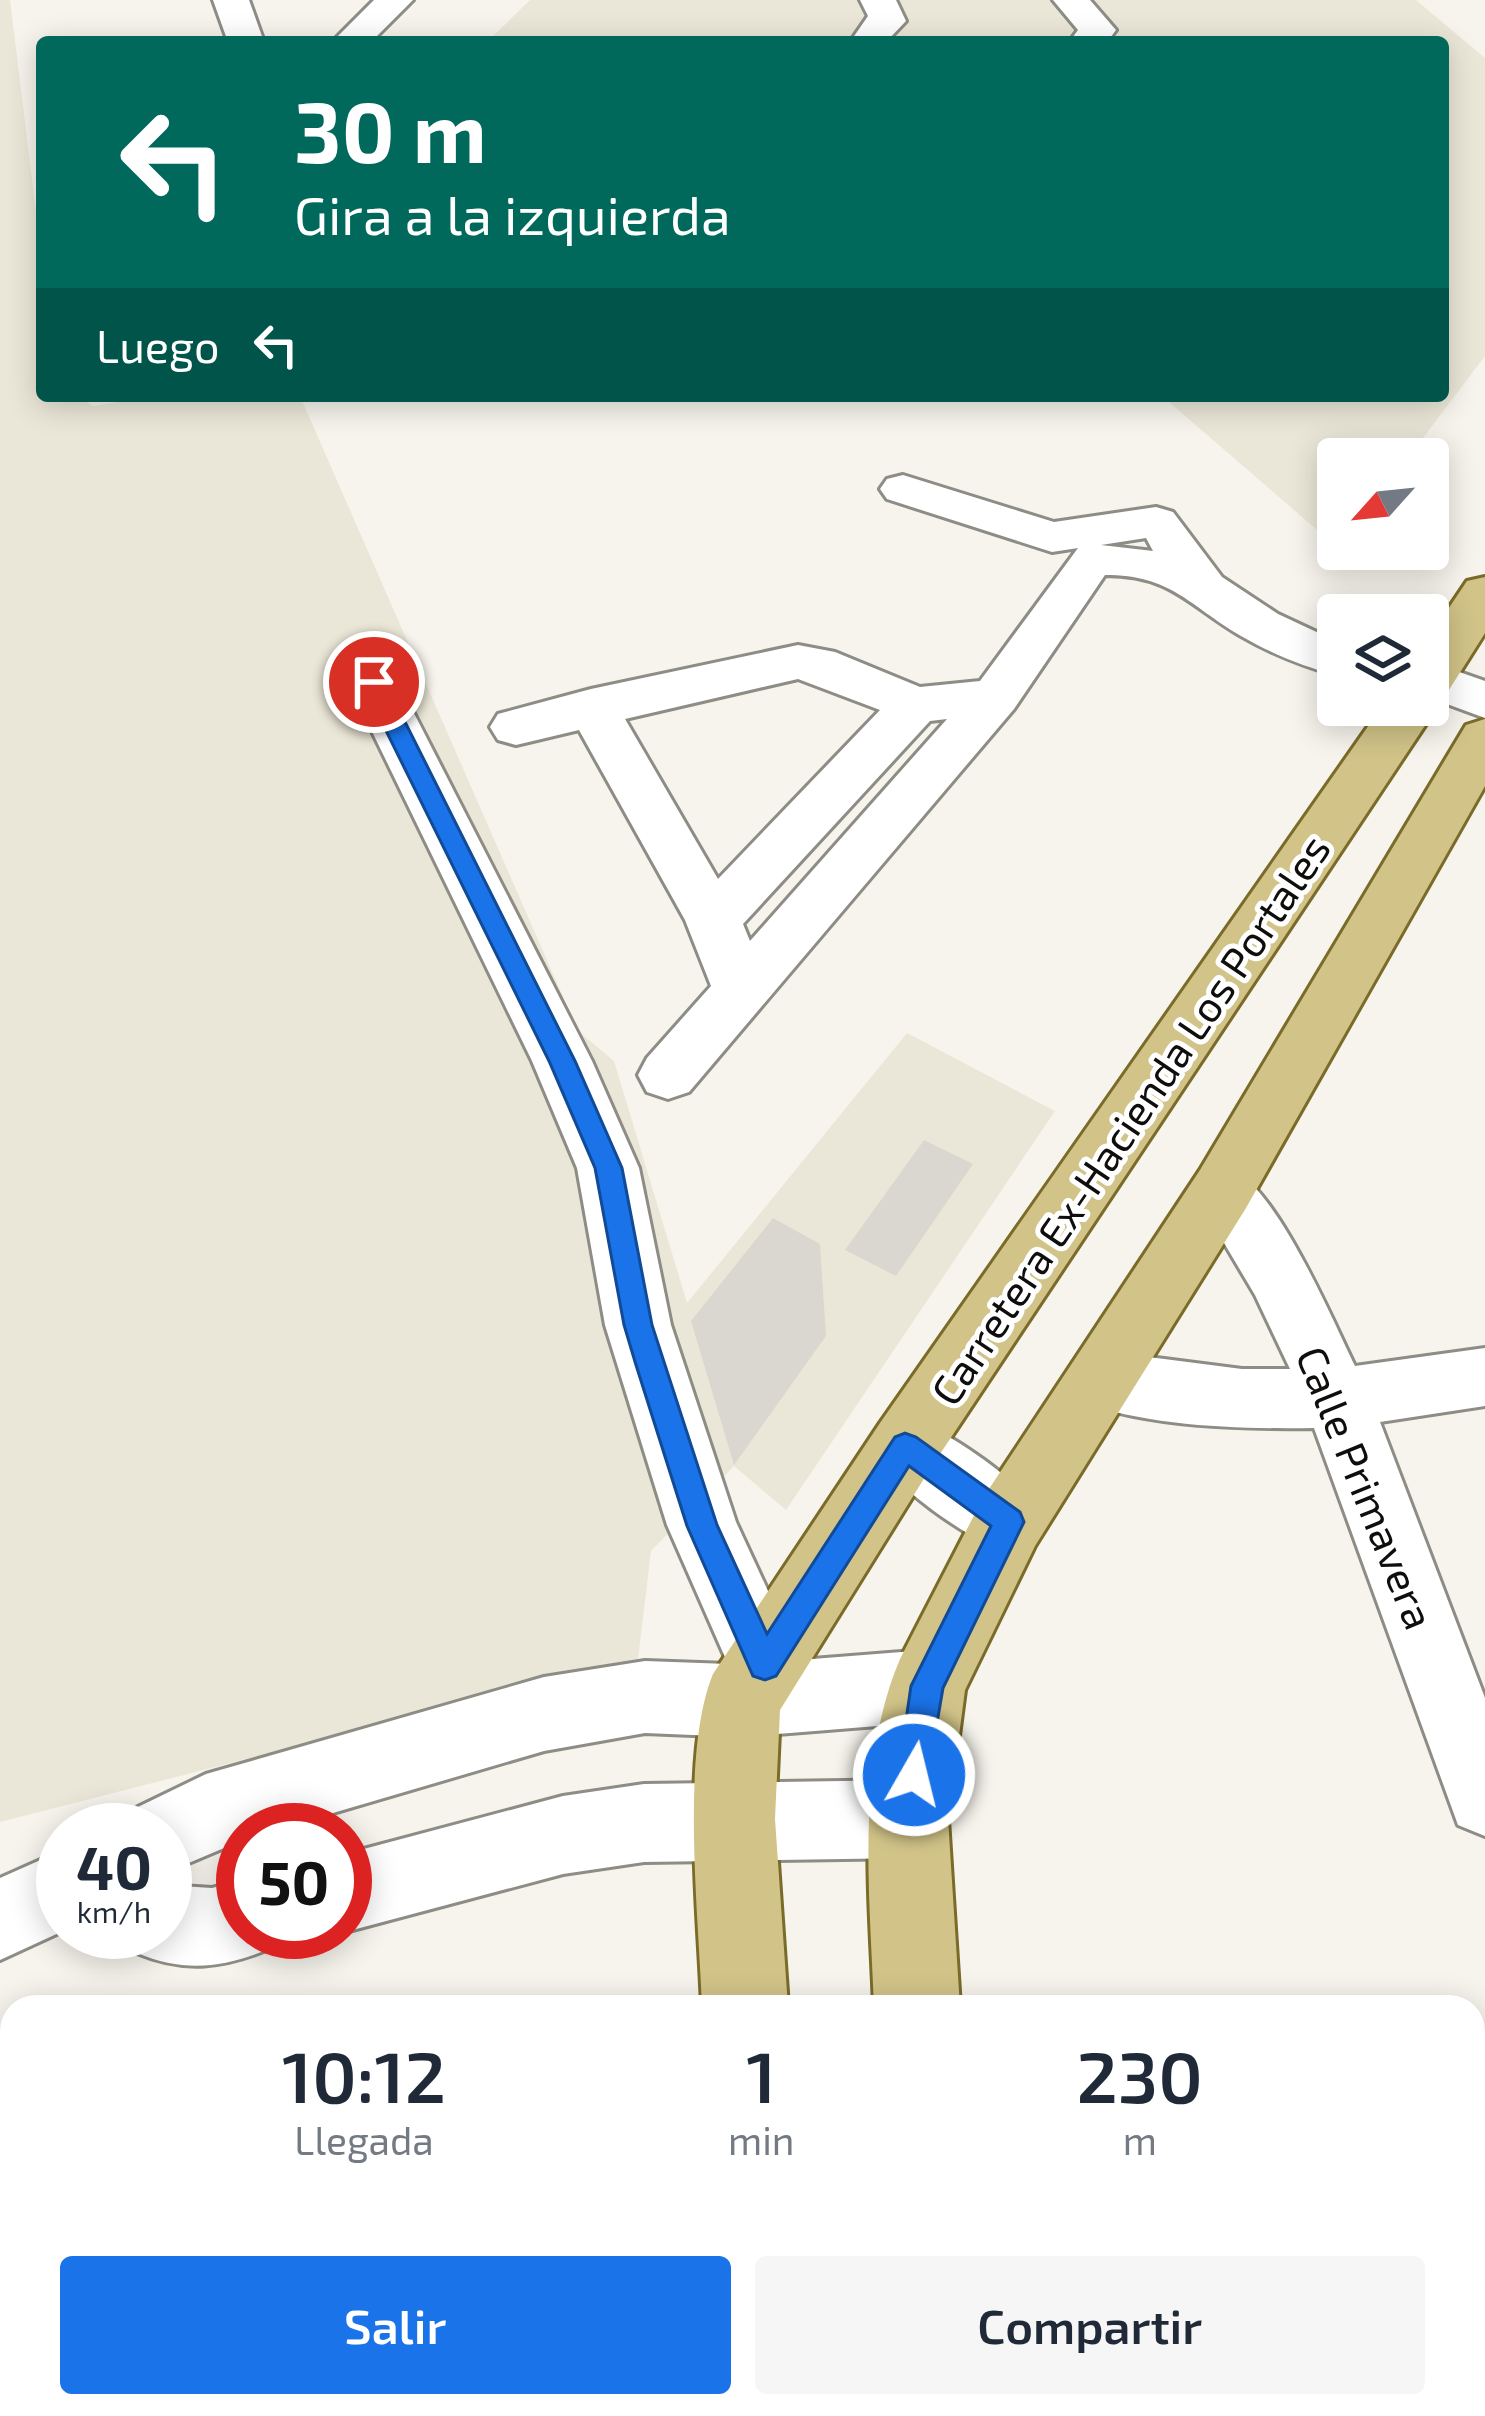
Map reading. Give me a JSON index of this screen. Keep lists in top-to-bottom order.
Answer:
{
  "streets": {
    "main road": ["Carretera Ex-Hacienda Los Portales"],
    "street": ["Calle Primavera"]
  },
  "north": "bottom left",
  "page": {
    "turn": ["30 m", "Gira a la izquierda"],
    "then": "Luego",
    "speed": "40 km/h",
    "limit": "50",
    "eta": [
      "10:12",
      "Llegada",
      "1",
      "min",
      "230",
      "m"
    ],
    "buttons": ["Salir", "Compartir"]
  }
}
